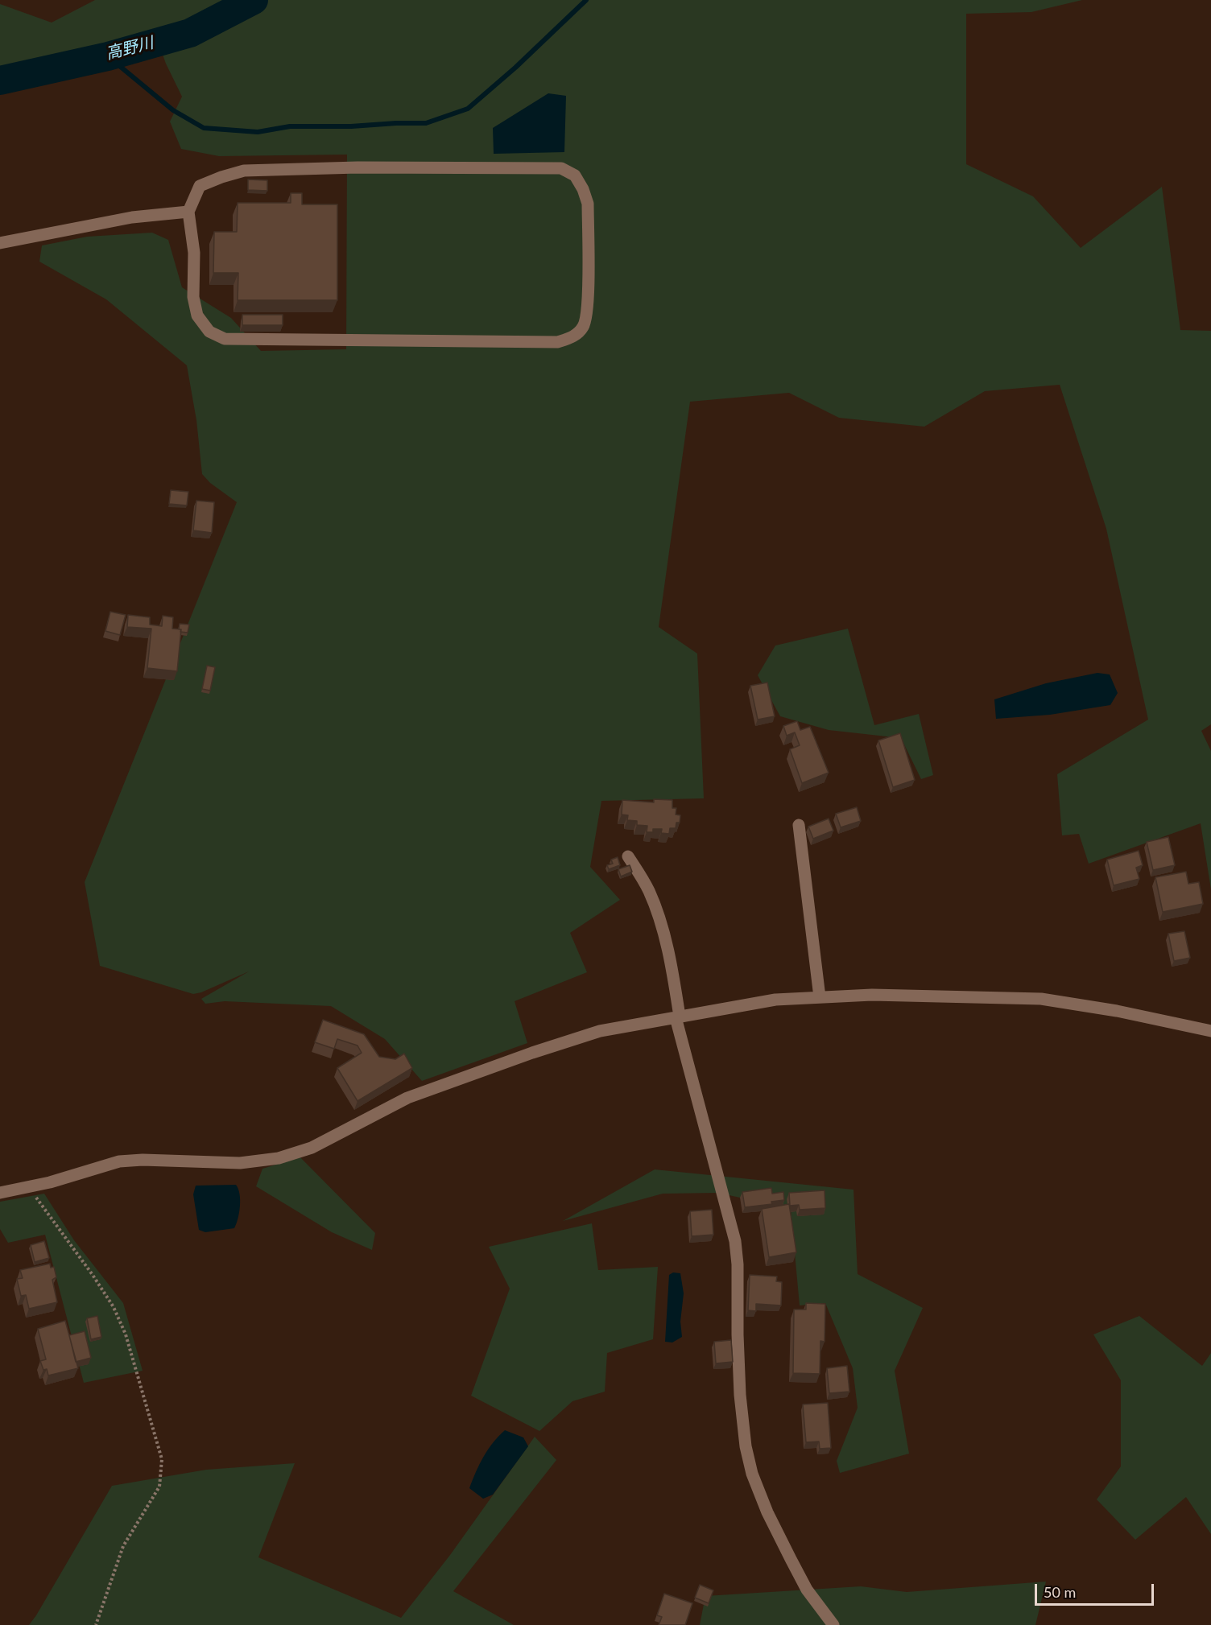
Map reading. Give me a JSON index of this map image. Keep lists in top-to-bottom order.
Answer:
{
  "water": ["高野川"],
  "scale_bar": "50 m"
}
